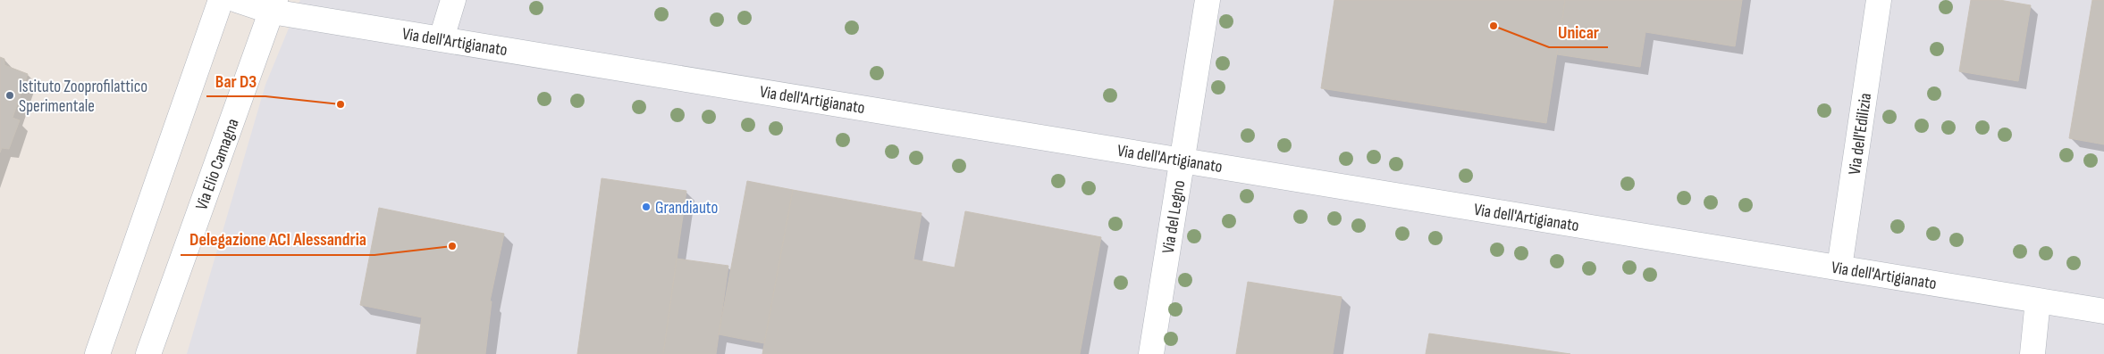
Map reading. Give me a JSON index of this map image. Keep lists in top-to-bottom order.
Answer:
{
  "streets": {
    "street": [
      "Via dell'Artigianato",
      "Via dell'Edilizia",
      "Via Elio Camagna",
      "Via del Legno"
    ]
  },
  "crossings": [
    ["Via dell'Artigianato", "Via dell'Edilizia"],
    ["Via dell'Artigianato", "Via Elio Camagna"],
    ["Via dell'Artigianato", "Via del Legno"]
  ],
  "places": [
    "Unicar",
    "Istituto Zooprofilattico Sperimentale",
    "Bar D3",
    "Grandiauto",
    "Delegazione ACI Alessandria"
  ]
}
